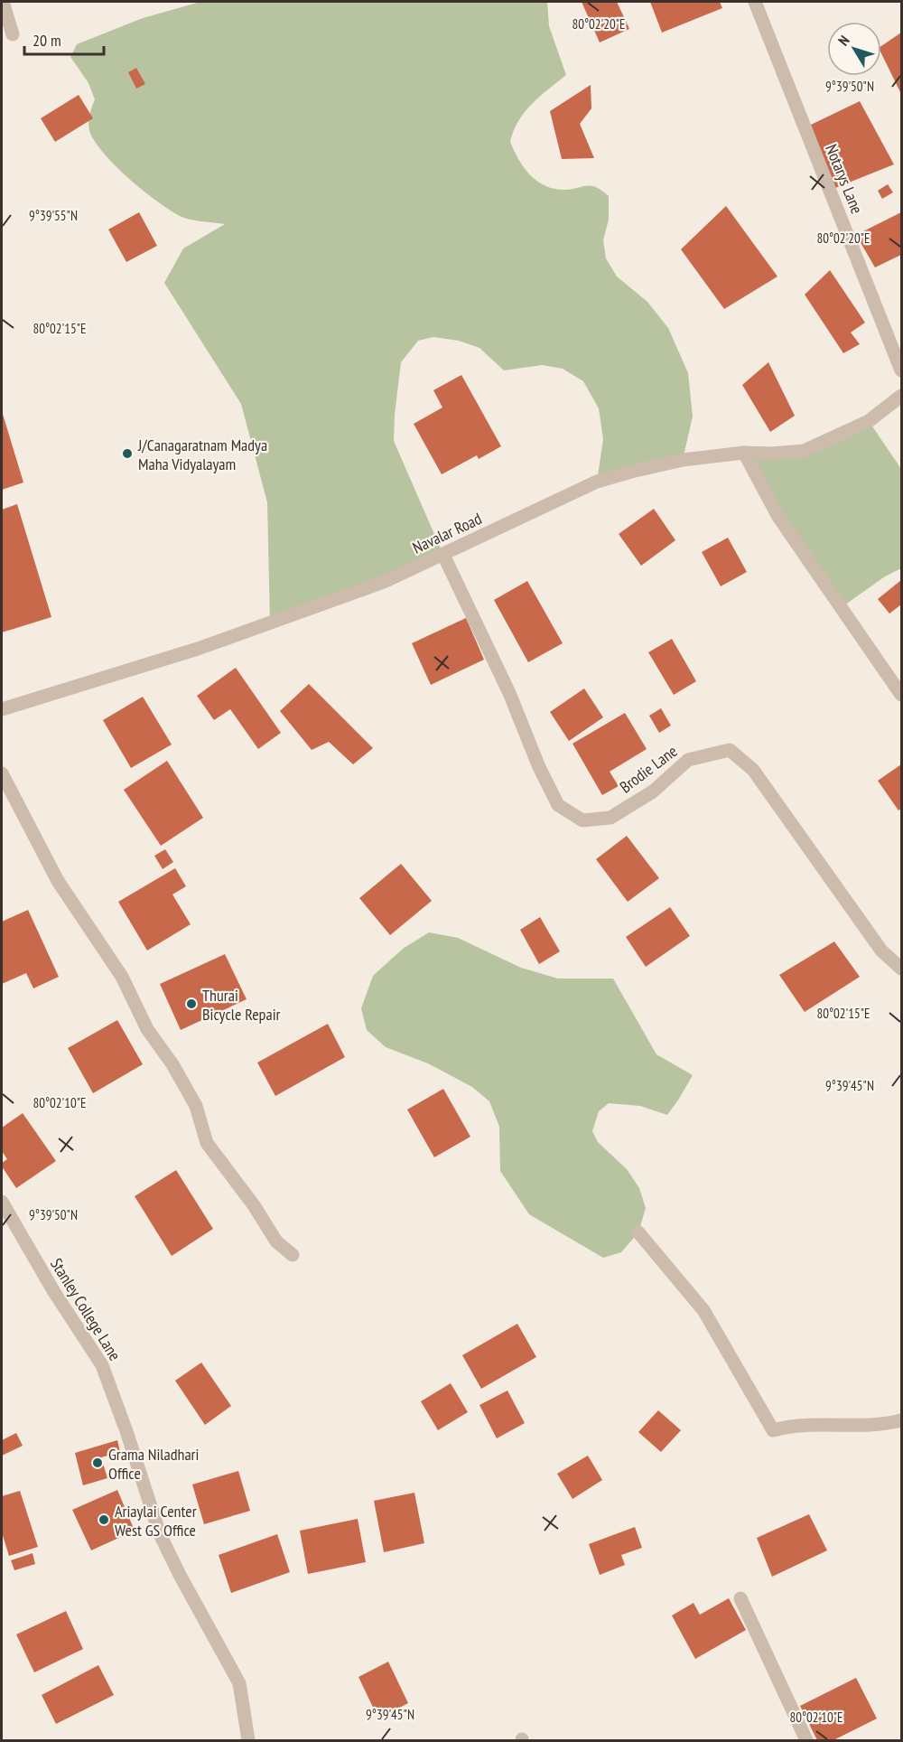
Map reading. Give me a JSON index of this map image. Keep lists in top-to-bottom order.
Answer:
{
  "streets": {
    "street": [
      "Notarys Lane",
      "Navalar Road",
      "Brodie Lane",
      "Stanley College Lane"
    ]
  },
  "crossings": [
    ["Navalar Road", "Brodie Lane"]
  ],
  "places": [
    "J/Canagaratnam Madya Maha Vidyalayam",
    "Thurai Bicycle Repair",
    "Grama Niladhari Office",
    "Ariaylai Center West GS Office"
  ],
  "scale_bar": "20 m",
  "north": "top left",
  "coordinates": [
    "80°02'20\"E",
    "9°39'50\"N",
    "9°39'55\"N",
    "80°02'15\"E",
    "9°39'45\"N",
    "80°02'10\"E"
  ]
}
